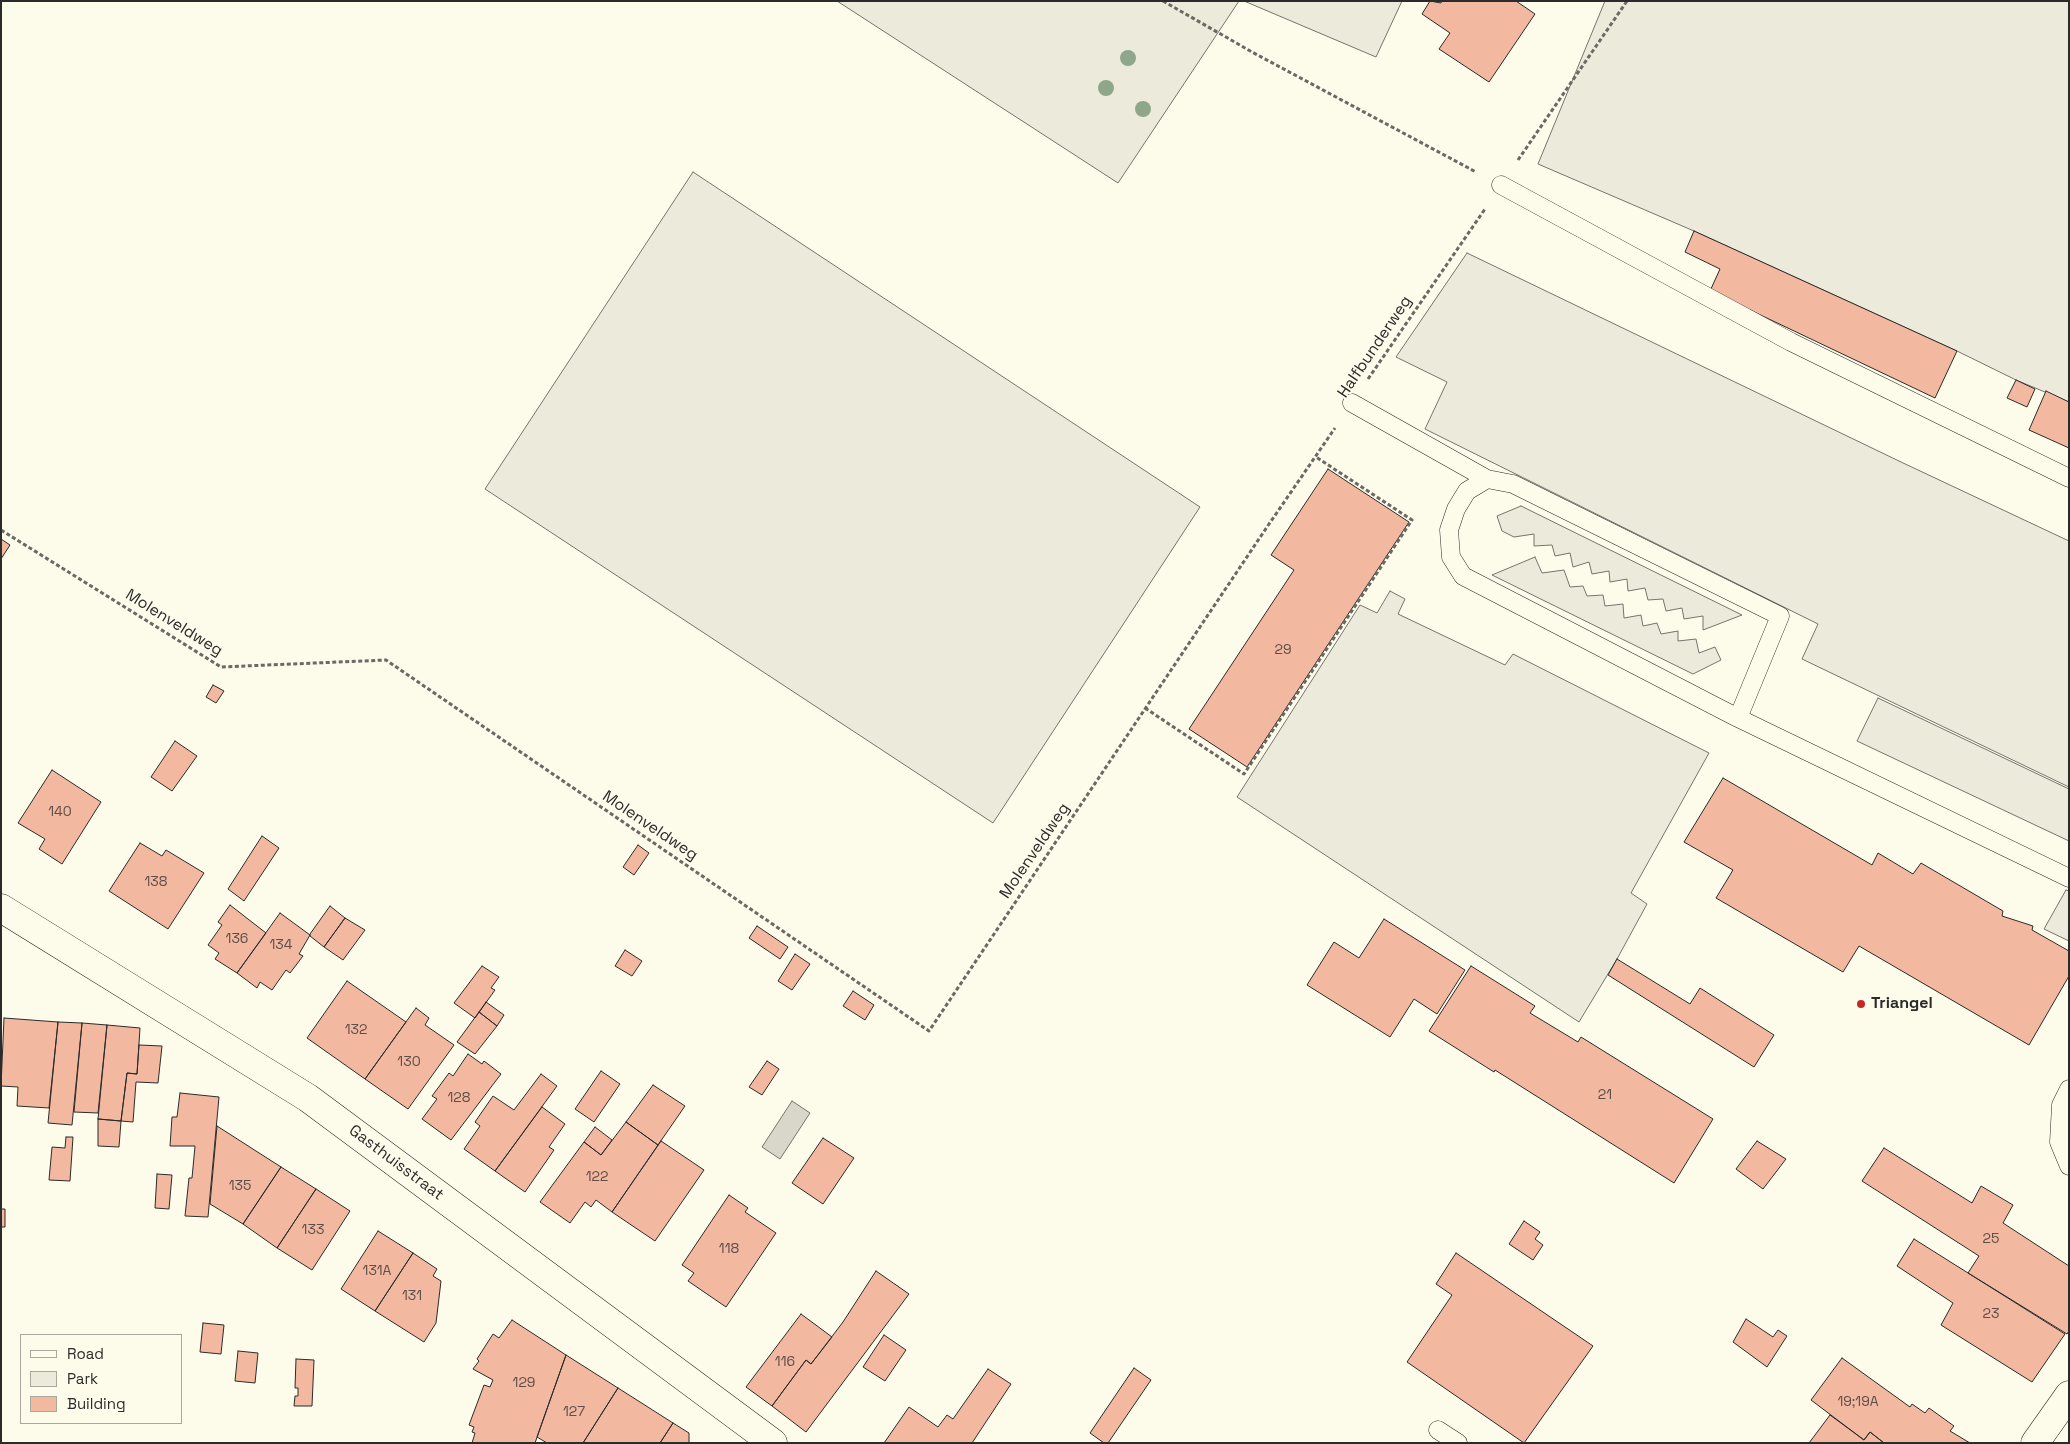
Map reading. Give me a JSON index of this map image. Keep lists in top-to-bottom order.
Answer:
{
  "streets": {
    "street": ["Gasthuisstraat"],
    "path": ["Halfbunderweg", "Molenveldweg"]
  },
  "crossings": [
    ["Halfbunderweg", "Molenveldweg"]
  ],
  "places": ["Triangel"],
  "house_numbers": [
    "29",
    "140",
    "138",
    "136",
    "134",
    "132",
    "130",
    "21",
    "128",
    "122",
    "135",
    "133",
    "25",
    "118",
    "131A",
    "131",
    "23",
    "116",
    "129",
    "19;19A",
    "127"
  ],
  "legend": ["Road", "Park", "Building"]
}
